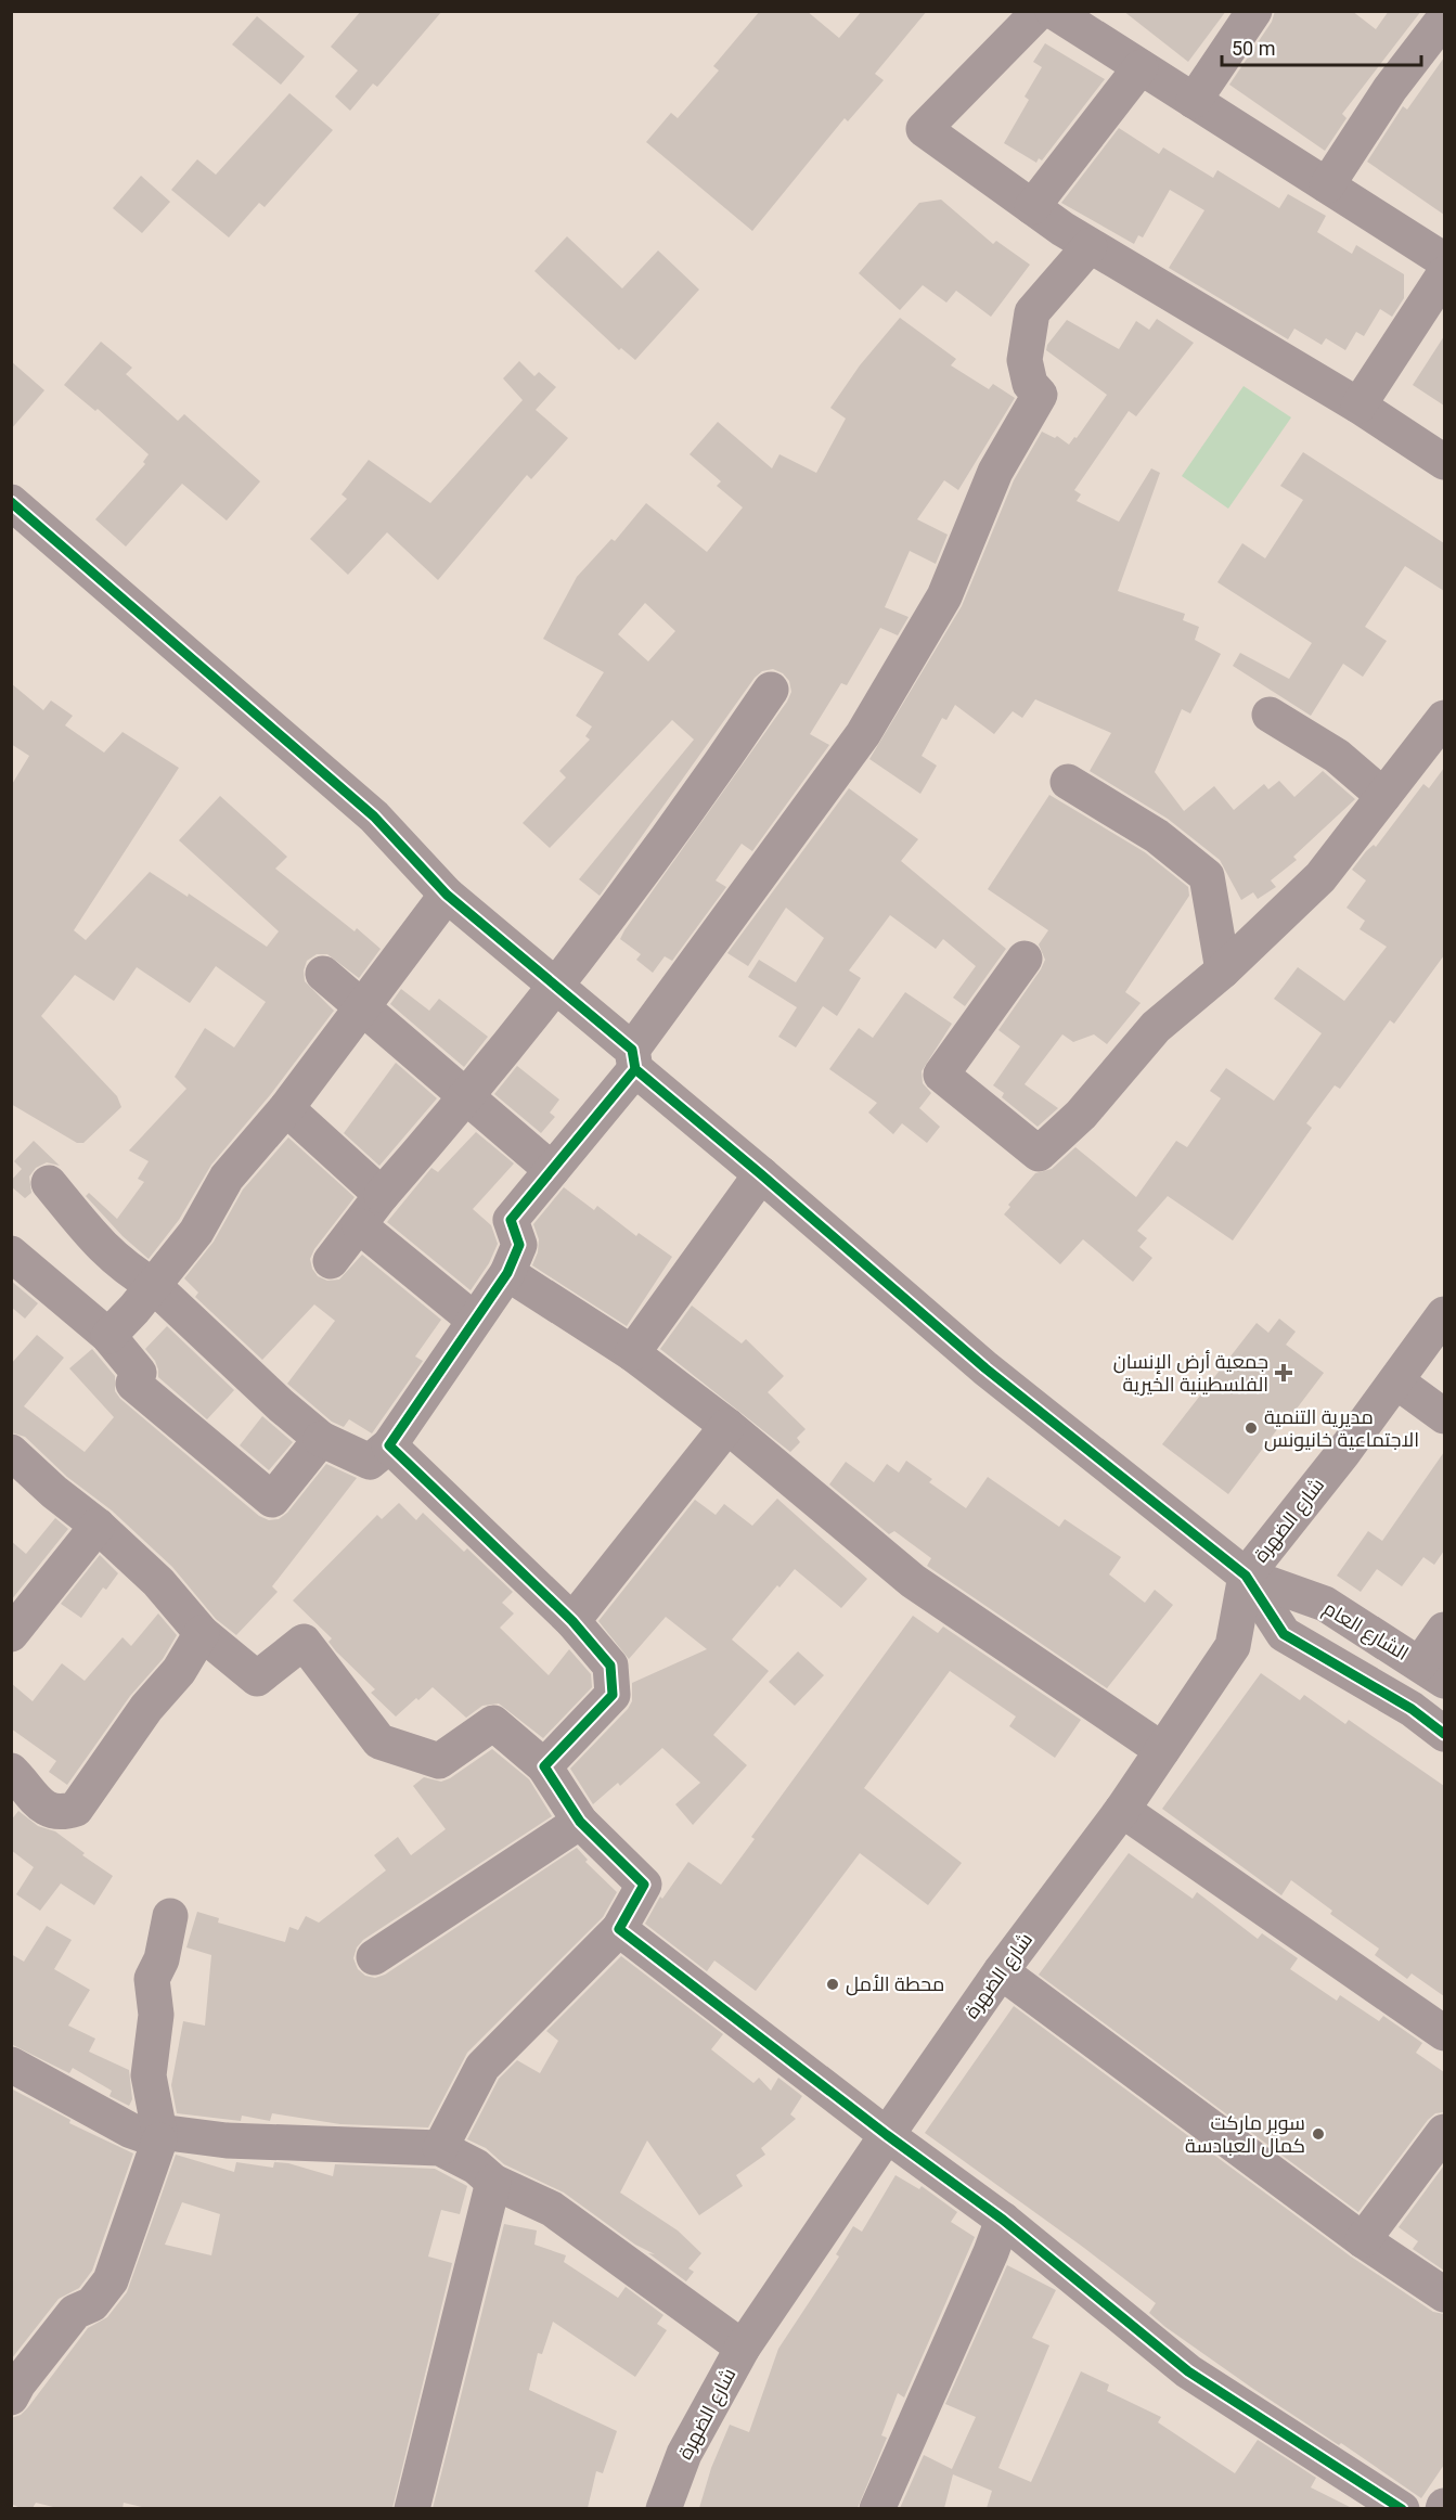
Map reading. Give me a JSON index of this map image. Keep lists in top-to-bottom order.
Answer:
{
  "streets": {
    "street": ["شارع الضهرة", "الشارع العام"]
  },
  "crossings": [
    ["شارع الضهرة", "الشارع العام"]
  ],
  "places": {
    "health": ["جمعية أرض الإنسان الفلسطينية الخيرية"],
    "other": ["مديرية التنمية الاجتماعية خانيونس", "محطة الأمل", "سوبر ماركت كمال العبادسة"]
  },
  "scale_bar": "50 m"
}
